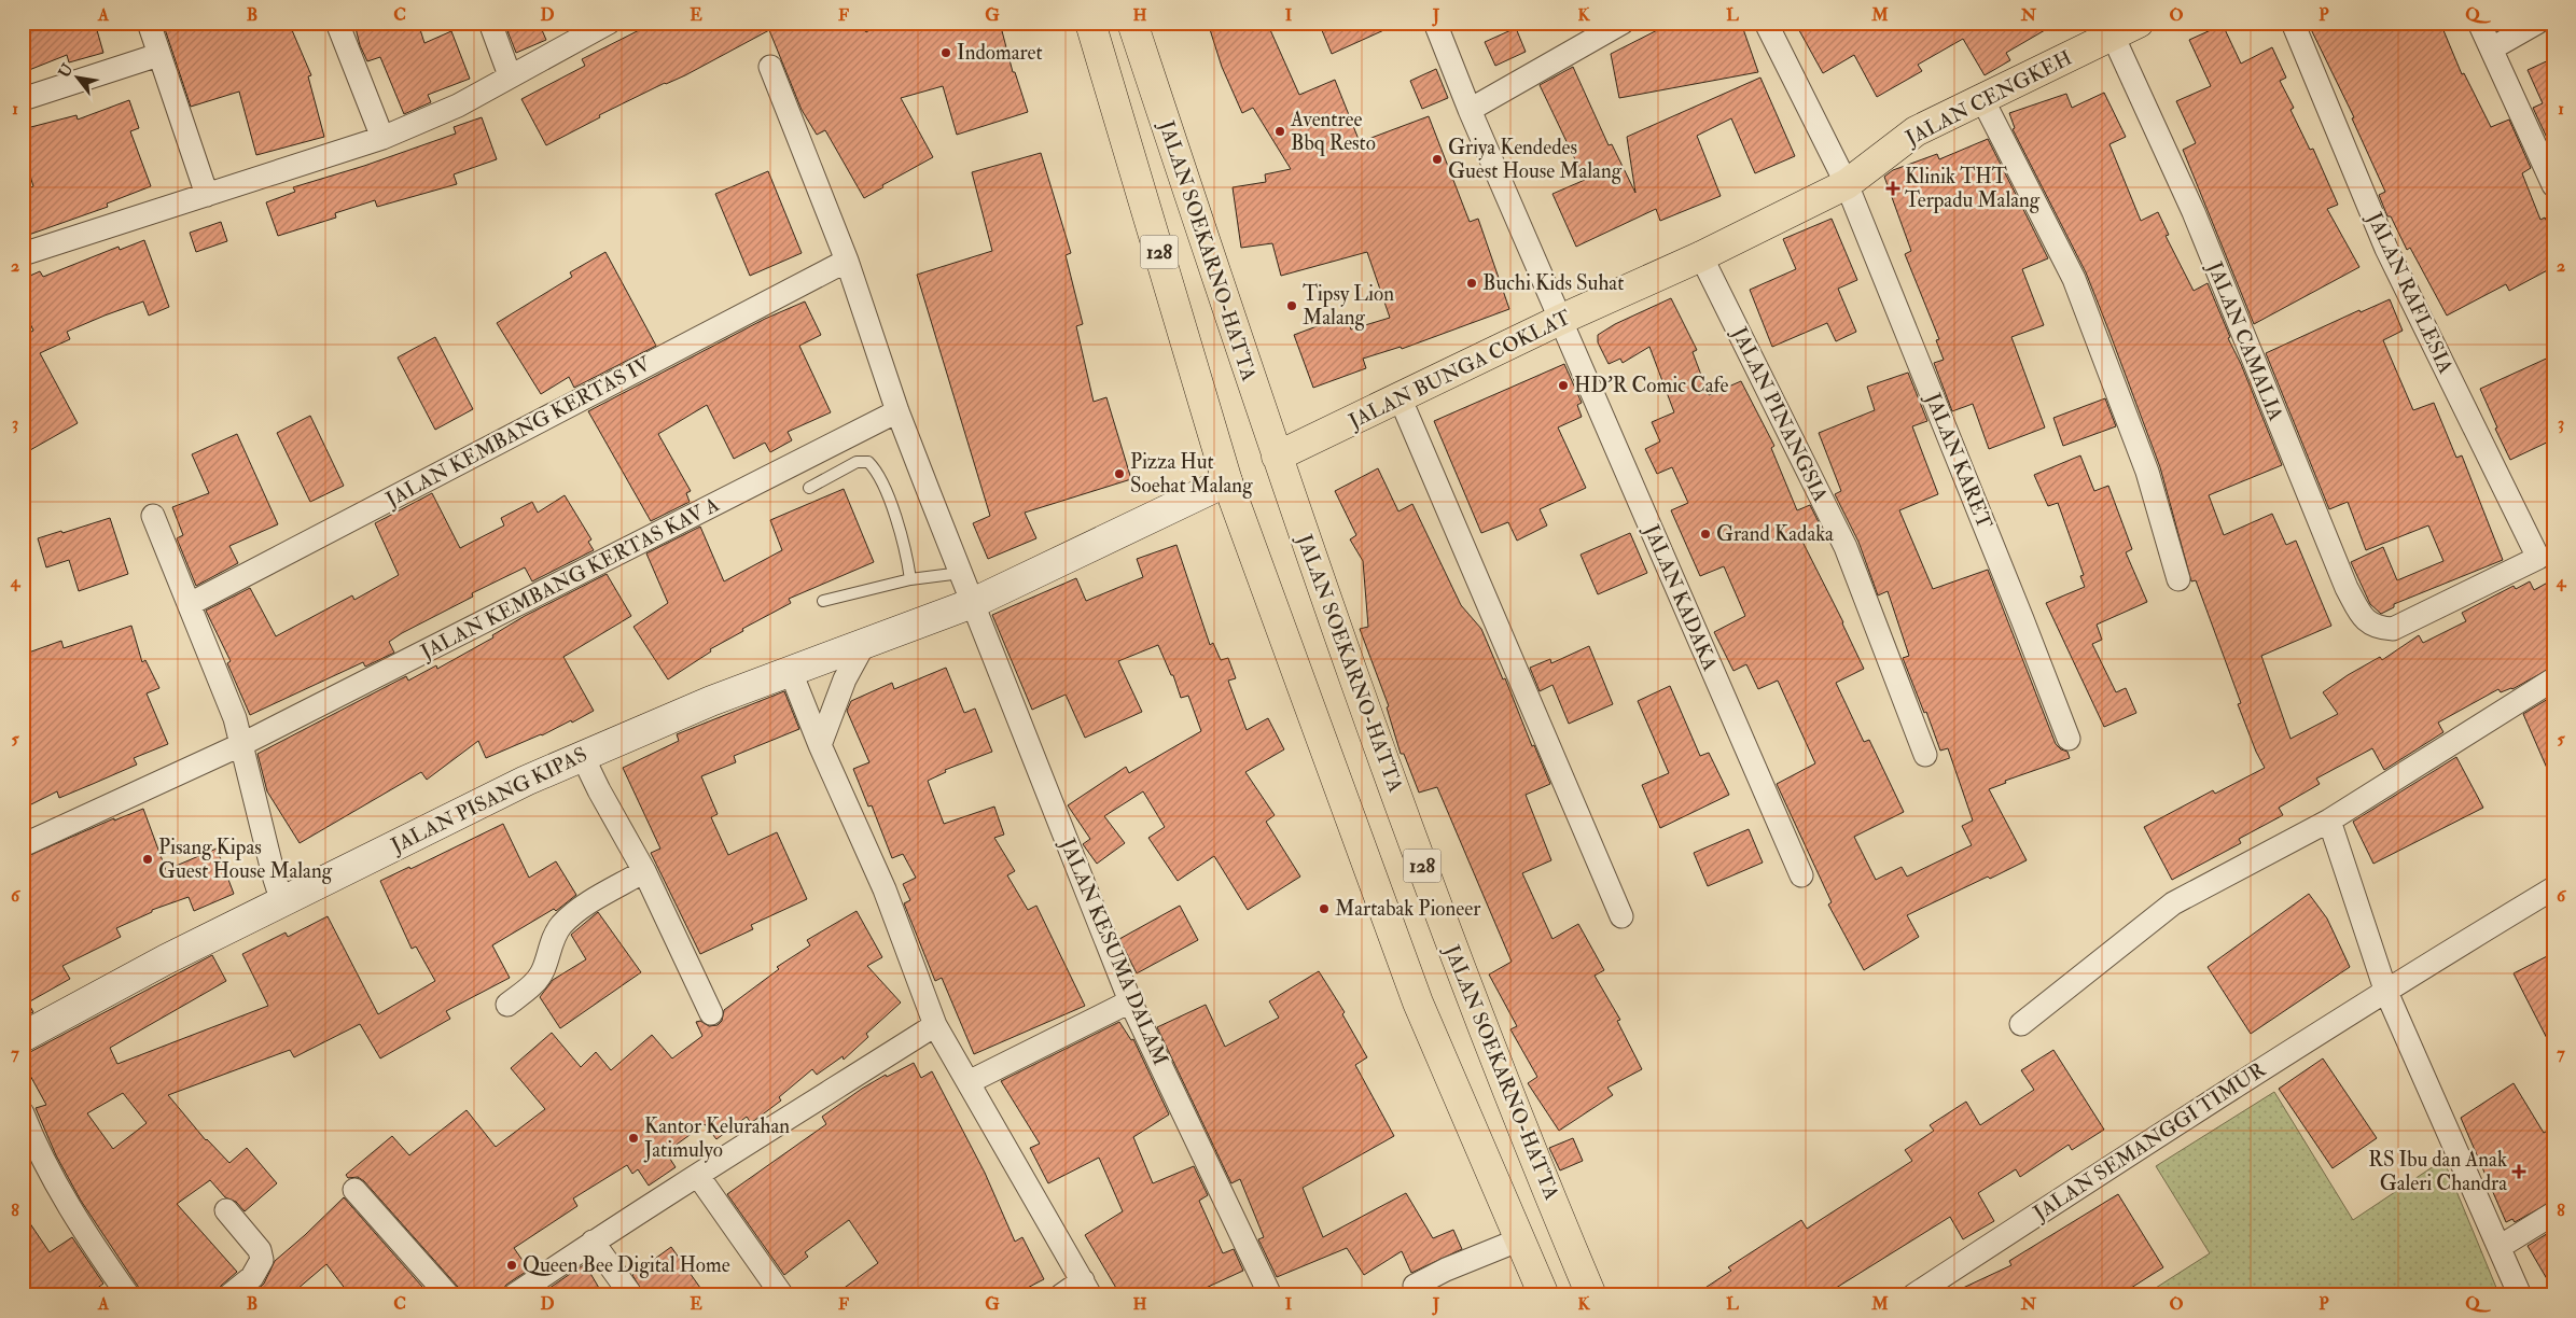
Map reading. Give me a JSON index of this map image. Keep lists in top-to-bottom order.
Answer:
{
  "streets": {
    "main road": [
      "JALAN CENGKEH",
      "JALAN SOEKARNO-HATTA",
      "128",
      "JALAN BUNGA COKLAT"
    ],
    "street": [
      "JALAN RAFLESIA",
      "JALAN CAMALIA",
      "JALAN PINANGSIA",
      "JALAN KEMBANG KERTAS IV",
      "JALAN KARET",
      "JALAN KEMBANG KERTAS KAV A",
      "JALAN KADAKA",
      "JALAN PISANG KIPAS",
      "JALAN KESUMA DALAM",
      "JALAN SEMANGGI TIMUR"
    ]
  },
  "crossings": [
    ["JALAN CENGKEH", "JALAN CAMALIA"],
    ["JALAN CENGKEH", "JALAN BUNGA COKLAT"],
    ["JALAN CENGKEH", "JALAN KARET"],
    ["JALAN SOEKARNO-HATTA", "JALAN BUNGA COKLAT"],
    ["JALAN RAFLESIA", "JALAN CAMALIA"],
    ["JALAN BUNGA COKLAT", "JALAN PINANGSIA"],
    ["JALAN BUNGA COKLAT", "JALAN KARET"],
    ["JALAN BUNGA COKLAT", "JALAN KADAKA"],
    ["JALAN KEMBANG KERTAS IV", "JALAN KESUMA DALAM"],
    ["JALAN KEMBANG KERTAS KAV A", "JALAN KESUMA DALAM"],
    ["JALAN PISANG KIPAS", "JALAN KESUMA DALAM"]
  ],
  "places": {
    "other": [
      "Indomaret",
      "Aventree Bbq Resto",
      "Griya Kendedes Guest House Malang",
      "Buchi Kids Suhat",
      "Tipsy Lion Malang",
      "HD'R Comic Cafe",
      "Pizza Hut Soehat Malang",
      "Grand Kadaka",
      "Pisang Kipas Guest House Malang",
      "Martabak Pioneer",
      "Kantor Kelurahan Jatimulyo",
      "Queen Bee Digital Home"
    ],
    "health": ["Klinik THT Terpadu Malang", "RS Ibu dan Anak Galeri Chandra"]
  },
  "north": "top left",
  "grid": {
    "columns": [
      "A",
      "B",
      "C",
      "D",
      "E",
      "F",
      "G",
      "H",
      "I",
      "J",
      "K",
      "L",
      "M",
      "N",
      "O",
      "P",
      "Q"
    ],
    "rows": [
      "1",
      "2",
      "3",
      "4",
      "5",
      "6",
      "7",
      "8"
    ]
  }
}
